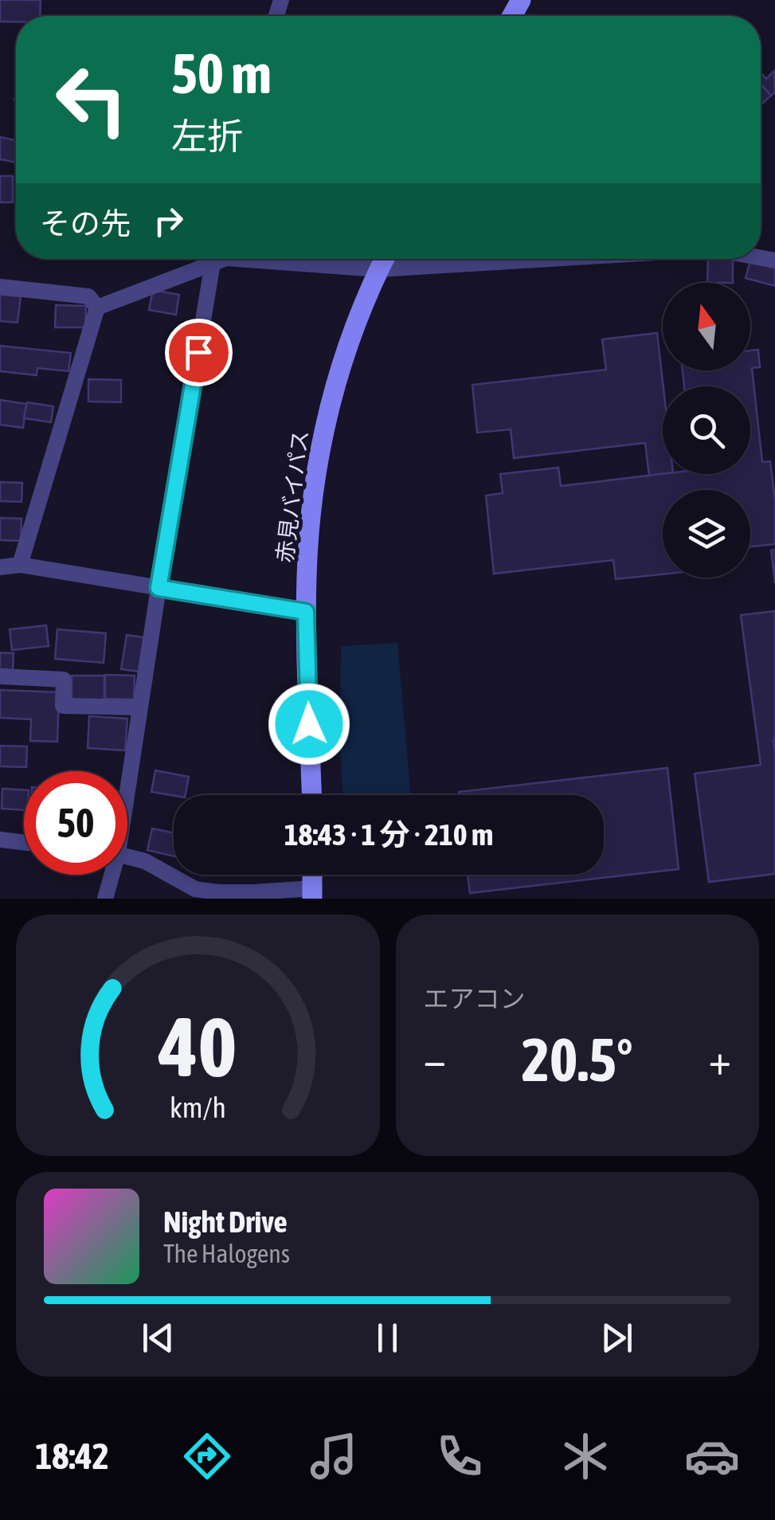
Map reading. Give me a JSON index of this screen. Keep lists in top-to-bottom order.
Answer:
{
  "streets": {
    "main road": ["赤見バイパス"]
  },
  "north": "top",
  "page": {
    "turn": ["50 m", "左折"],
    "then": "その先",
    "limit": "50",
    "trip": "18:43 · 1 分 · 210 m",
    "tile": "エアコン",
    "heat": ["−", "20.5°", "+"],
    "song": ["Night Drive", "The Halogens"],
    "tabs": "18:42",
    "gauge": ["40", "km/h"]
  }
}
